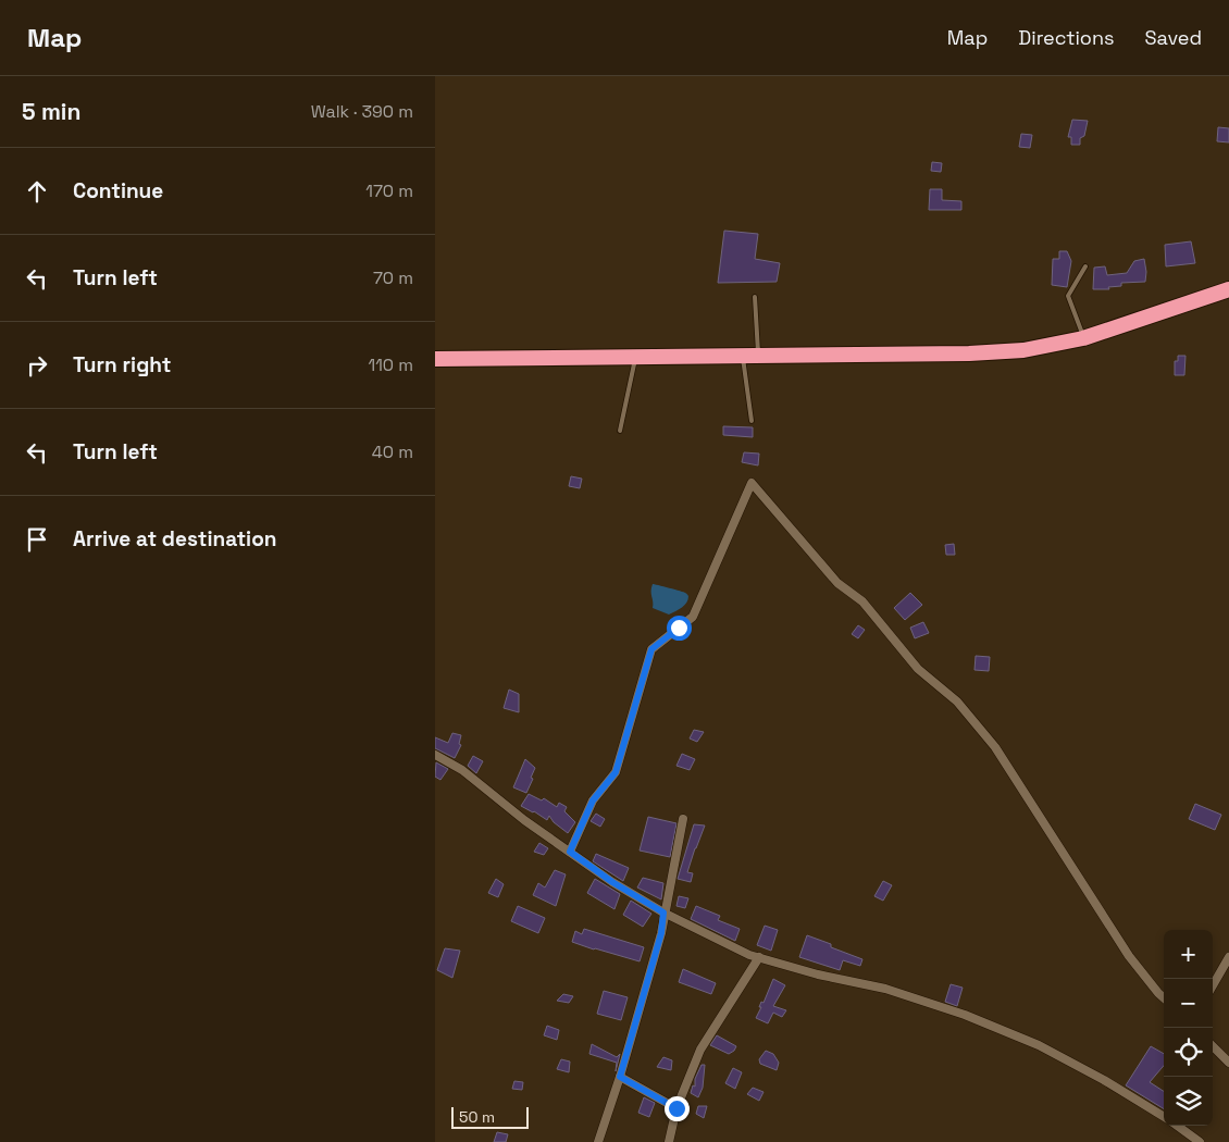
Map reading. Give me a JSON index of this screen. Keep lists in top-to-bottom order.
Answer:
{
  "scale_bar": "50 m",
  "page": {
    "header": "Map",
    "nav": ["Map", "Directions", "Saved"],
    "heading": ["5 min", "Walk · 390 m"],
    "list": [
      ["Continue", "170 m"],
      ["Turn left", "70 m"],
      ["Turn right", "110 m"],
      ["Turn left", "40 m"],
      "Arrive at destination"
    ],
    "map_buttons": ["+", "−"],
    "scale": "50 m"
  }
}
